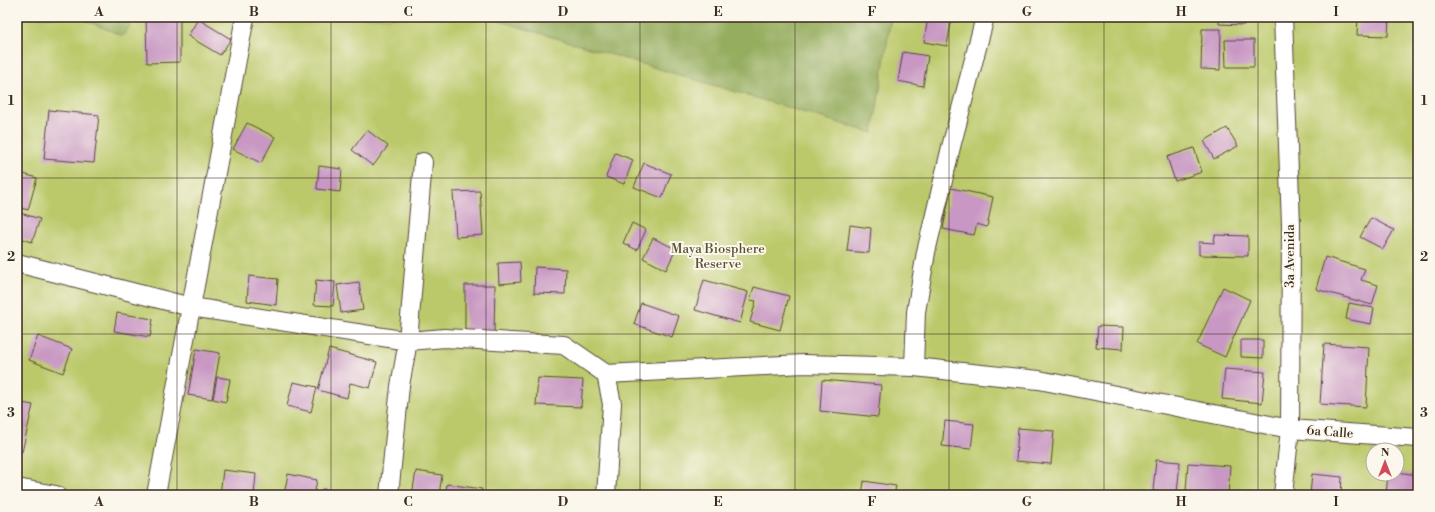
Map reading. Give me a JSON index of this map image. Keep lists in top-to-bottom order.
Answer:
{
  "streets": {
    "street": ["3a Avenida", "6a Calle"]
  },
  "crossings": [
    ["3a Avenida", "6a Calle"]
  ],
  "parks": ["Maya Biosphere Reserve"],
  "north": "top",
  "grid": {
    "columns": [
      "A",
      "B",
      "C",
      "D",
      "E",
      "F",
      "G",
      "H",
      "I"
    ],
    "rows": ["1", "2", "3"]
  }
}
